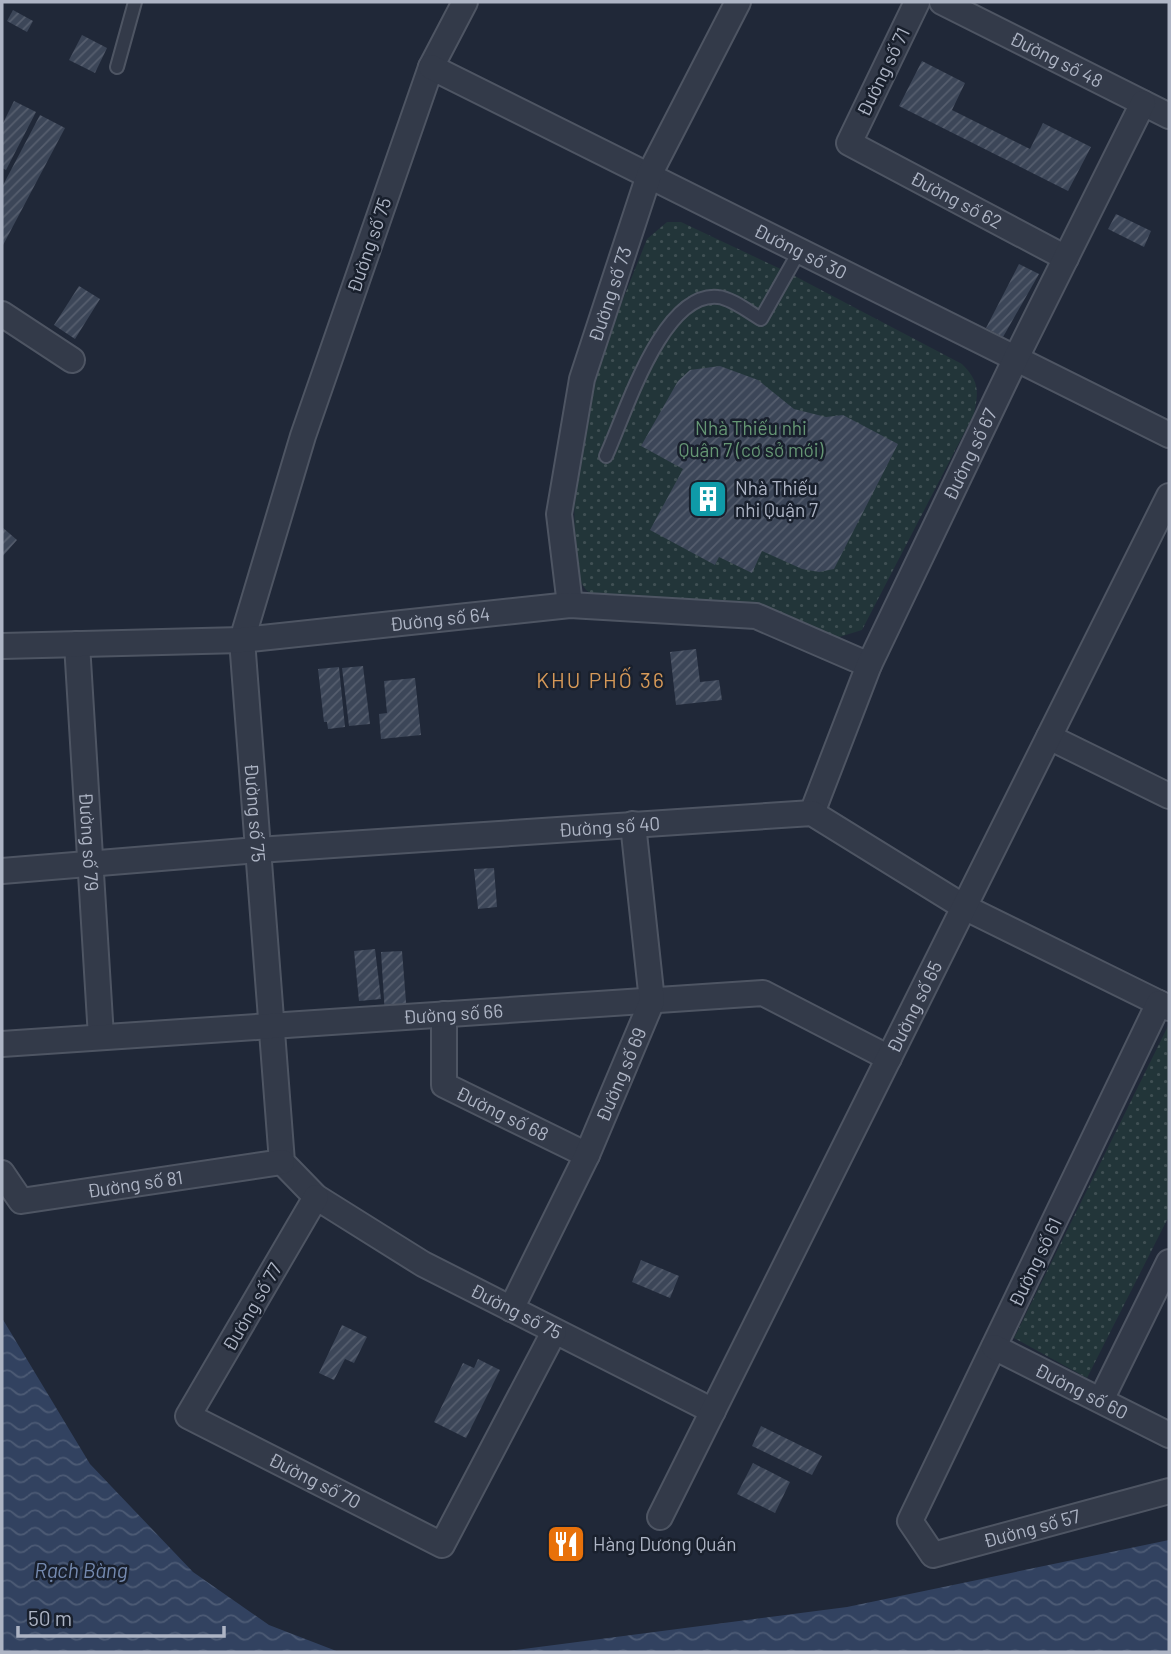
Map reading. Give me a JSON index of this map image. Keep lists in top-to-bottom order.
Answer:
{
  "streets": {
    "street": [
      "Đường số 48",
      "Đường số 71",
      "Đường số 62",
      "Đường số 75",
      "Đường số 30",
      "Đường số 73",
      "Đường số 67",
      "Đường số 64",
      "Đường số 40",
      "Đường số 79",
      "Đường số 65",
      "Đường số 66",
      "Đường số 69",
      "Đường số 68",
      "Đường số 81",
      "Đường số 61",
      "Đường số 77",
      "Đường số 60",
      "Đường số 70",
      "Đường số 57"
    ]
  },
  "crossings": [
    ["Đường số 48", "Đường số 67"],
    ["Đường số 71", "Đường số 62"],
    ["Đường số 62", "Đường số 67"],
    ["Đường số 75", "Đường số 30"],
    ["Đường số 75", "Đường số 64"],
    ["Đường số 75", "Đường số 40"],
    ["Đường số 75", "Đường số 65"],
    ["Đường số 75", "Đường số 66"],
    ["Đường số 75", "Đường số 69"],
    ["Đường số 75", "Đường số 81"],
    ["Đường số 75", "Đường số 77"],
    ["Đường số 75", "Đường số 70"],
    ["Đường số 30", "Đường số 73"],
    ["Đường số 30", "Đường số 67"],
    ["Đường số 73", "Đường số 64"],
    ["Đường số 67", "Đường số 64"],
    ["Đường số 67", "Đường số 40"],
    ["Đường số 64", "Đường số 79"],
    ["Đường số 40", "Đường số 79"],
    ["Đường số 40", "Đường số 69"],
    ["Đường số 79", "Đường số 66"],
    ["Đường số 65", "Đường số 66"],
    ["Đường số 66", "Đường số 69"],
    ["Đường số 66", "Đường số 68"],
    ["Đường số 69", "Đường số 68"],
    ["Đường số 61", "Đường số 60"],
    ["Đường số 61", "Đường số 57"],
    ["Đường số 77", "Đường số 70"]
  ],
  "districts": ["KHU PHỐ 36"],
  "water": ["Rạch Bàng"],
  "parks": ["Nhà Thiếu nhi Quận 7 (cơ sở mới)"],
  "places": {
    "building": ["Nhà Thiếu nhi Quận 7"],
    "restaurant": ["Hàng Dương Quán"]
  },
  "scale_bar": "50 m"
}
